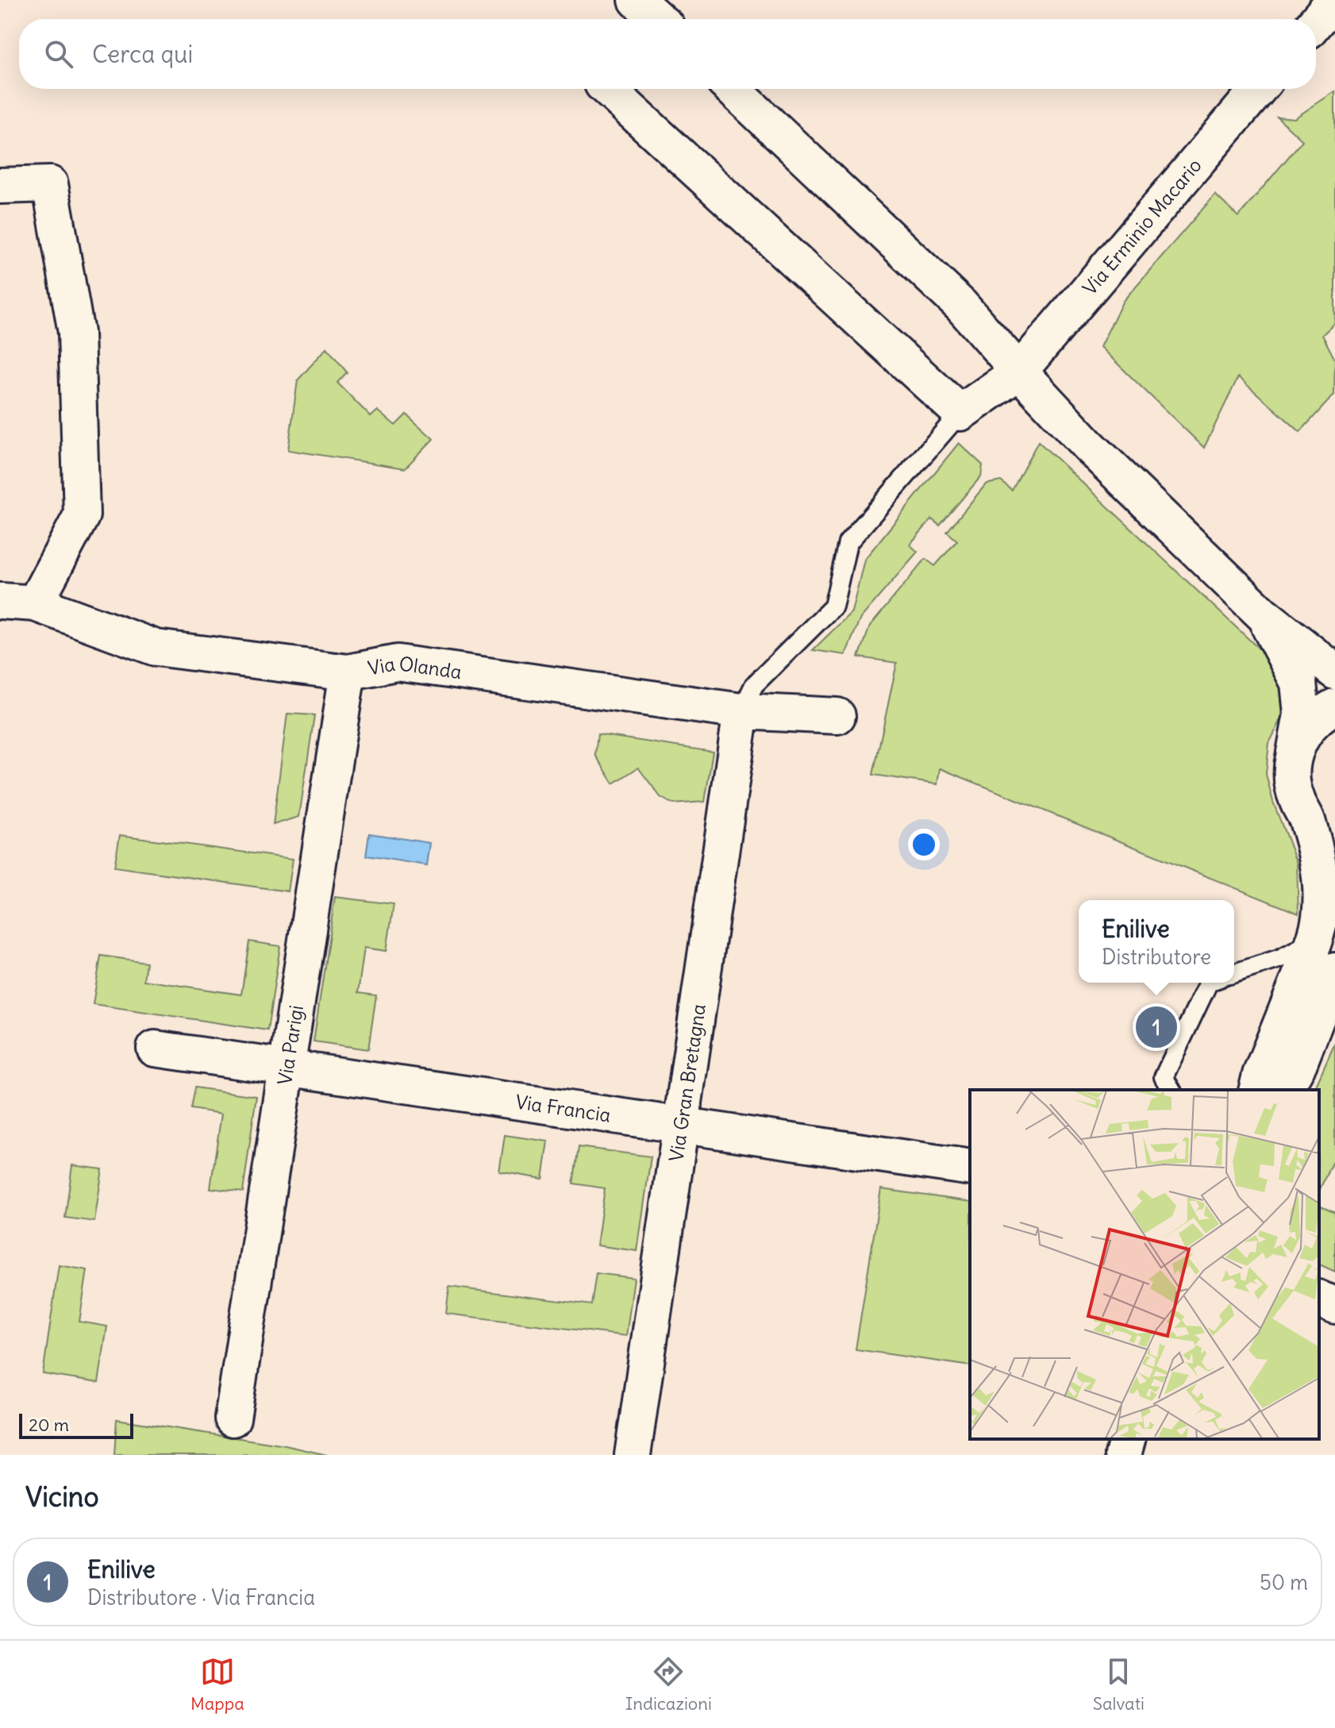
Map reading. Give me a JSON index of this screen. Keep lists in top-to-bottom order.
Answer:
{
  "streets": {
    "street": [
      "Via Erminio Macario",
      "Via Olanda",
      "Via Parigi",
      "Via Gran Bretagna",
      "Via Francia"
    ]
  },
  "crossings": [
    ["Via Olanda", "Via Parigi"],
    ["Via Olanda", "Via Gran Bretagna"],
    ["Via Parigi", "Via Francia"],
    ["Via Gran Bretagna", "Via Francia"]
  ],
  "scale_bar": "20 m",
  "page": {
    "search": "Cerca qui",
    "popup": ["Enilive", "Distributore"],
    "pins": "1",
    "scale": "20 m",
    "heading": "Vicino",
    "list": [
      {
        "mark": "1",
        "name": "Enilive",
        "note": "Distributore · Via Francia",
        "value": "50 m"
      }
    ],
    "nav": ["Mappa", "Indicazioni", "Salvati"]
  }
}
